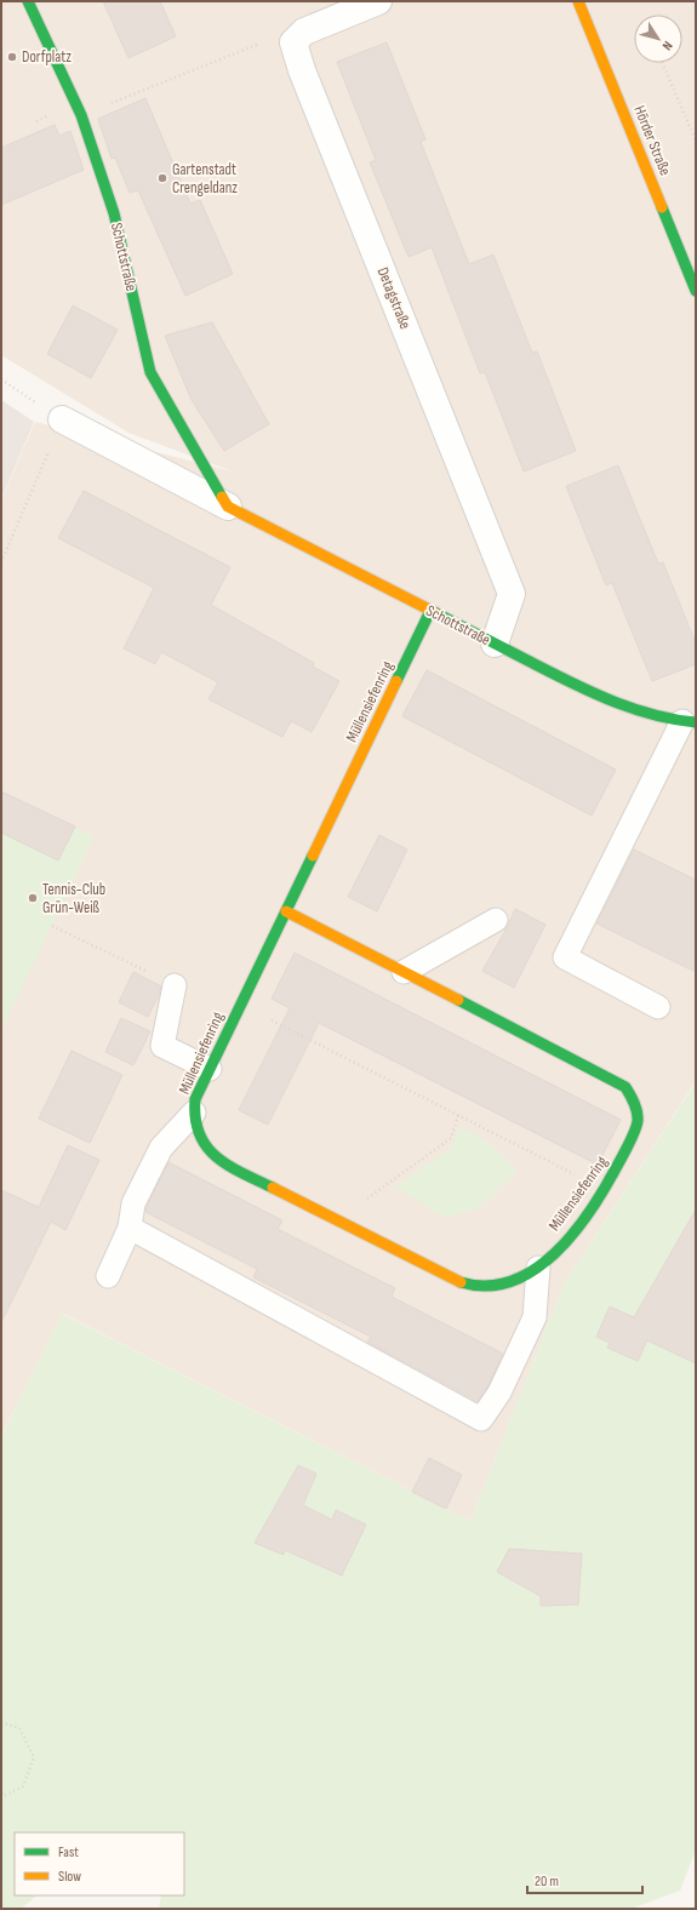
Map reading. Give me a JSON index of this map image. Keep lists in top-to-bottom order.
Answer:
{
  "streets": {
    "street": [
      "Hörder Straße",
      "Schottstraße",
      "Detagstraße",
      "Müllensiefenring"
    ]
  },
  "crossings": [
    ["Schottstraße", "Detagstraße"],
    ["Schottstraße", "Müllensiefenring"]
  ],
  "places": ["Dorfplatz", "Gartenstadt Crengeldanz", "Tennis-Club Grün-Weiß"],
  "legend": ["Fast", "Slow"],
  "scale_bar": "20 m",
  "north": "bottom right"
}
